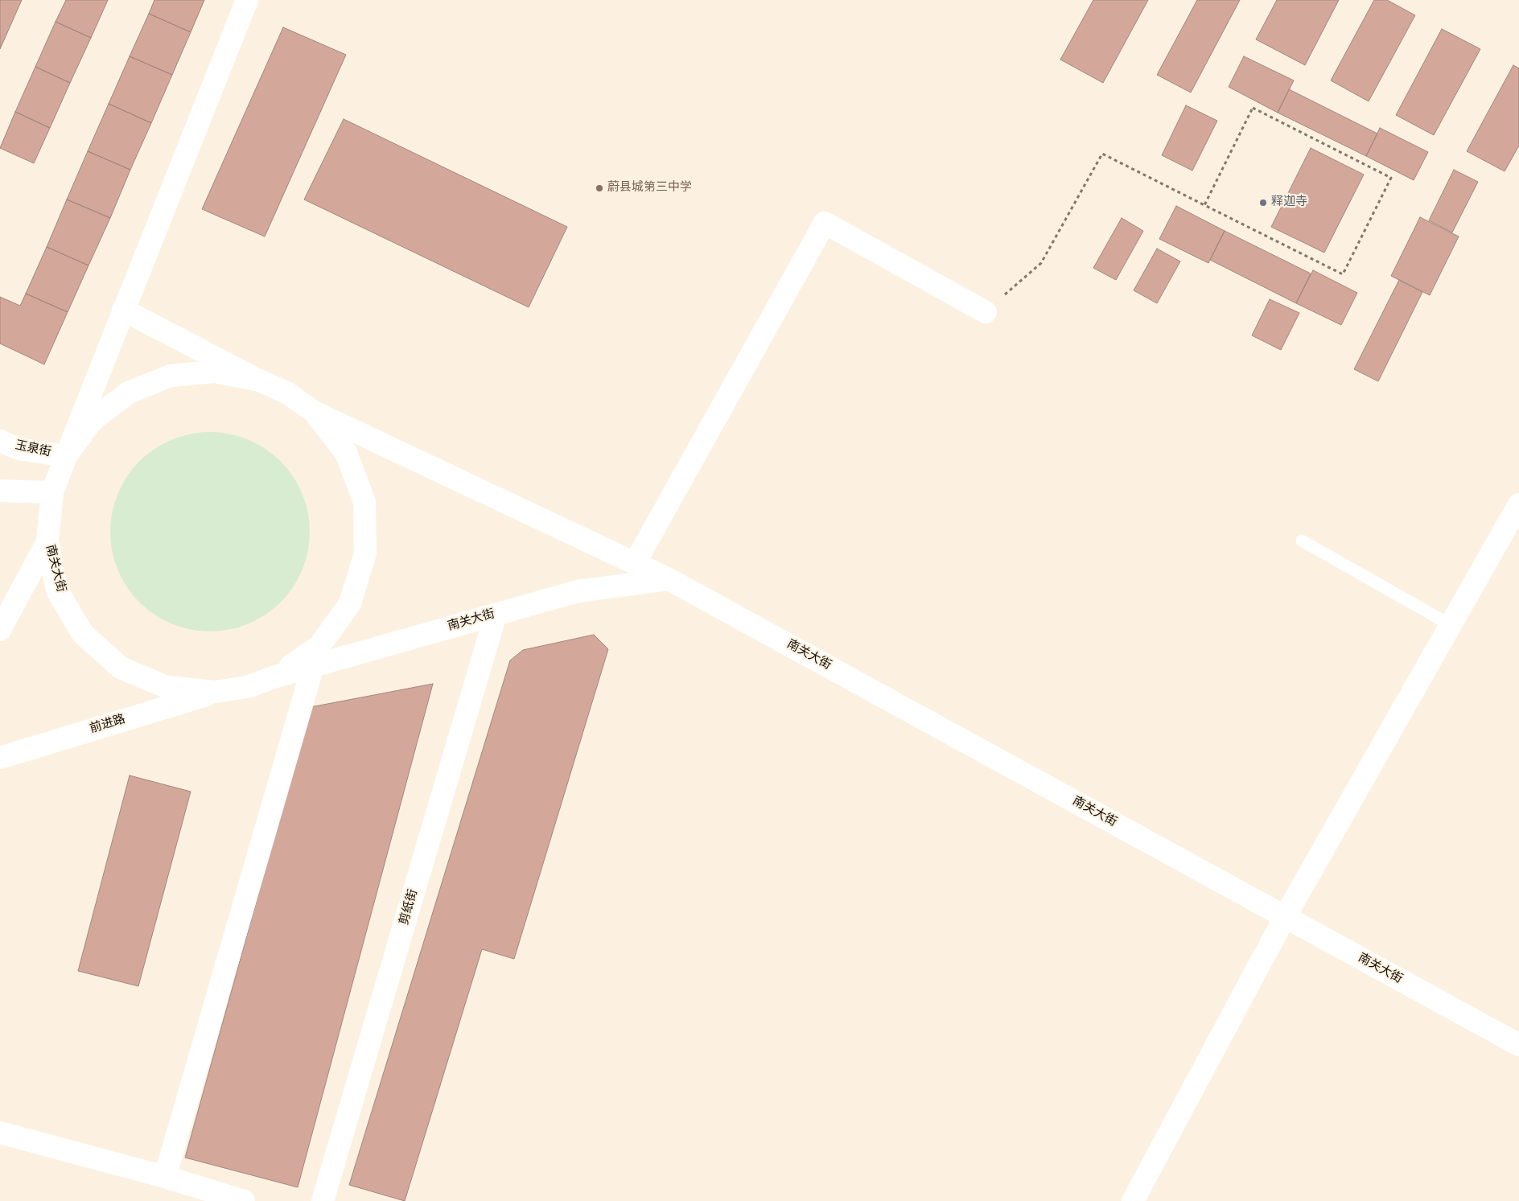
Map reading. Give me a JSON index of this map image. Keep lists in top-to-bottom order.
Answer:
{
  "streets": {
    "street": [
      "玉泉街",
      "南关大街",
      "前进路",
      "剪纸街"
    ]
  },
  "crossings": [
    ["玉泉街", "南关大街"],
    ["南关大街", "前进路"],
    ["南关大街", "剪纸街"]
  ],
  "places": ["蔚县城第三中学", "释迦寺"]
}
